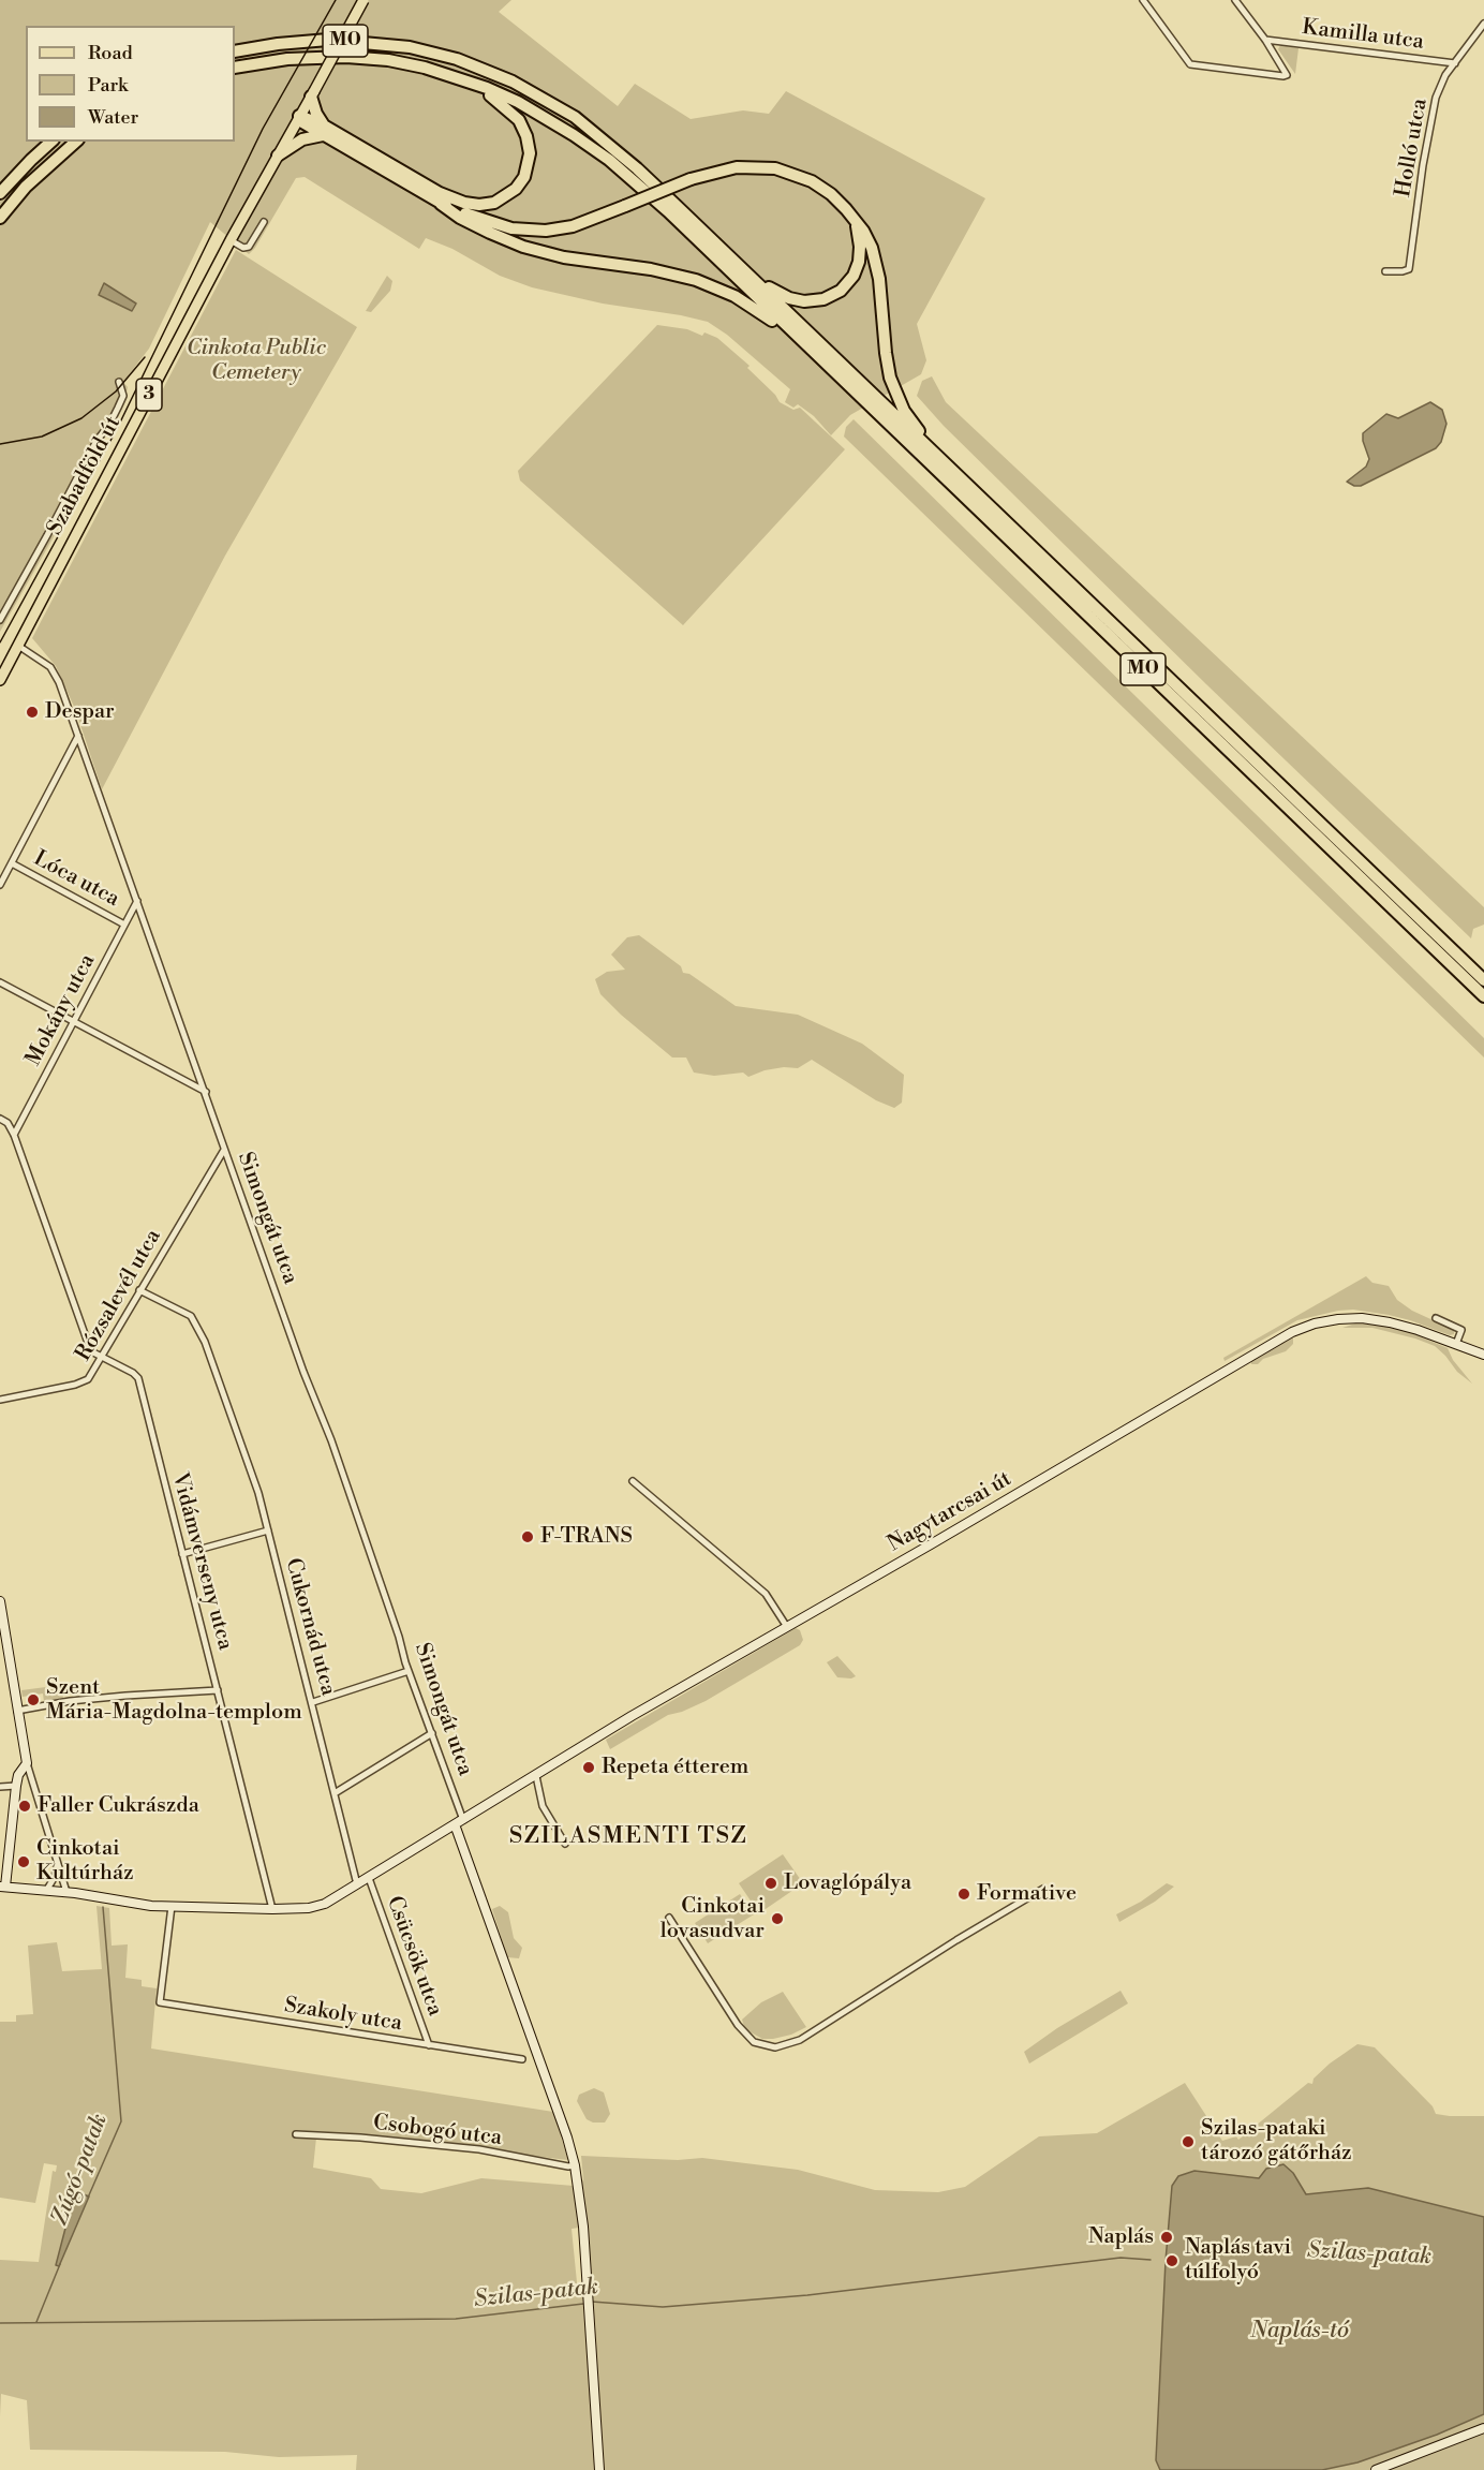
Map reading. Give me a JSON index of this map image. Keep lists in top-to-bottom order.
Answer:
{
  "streets": {
    "highway": ["M0"],
    "main road": ["3", "Szabadföld út", "Nagytarcsai út"],
    "street": [
      "Kamilla utca",
      "Holló utca",
      "Lóca utca",
      "Mokány utca",
      "Simongát utca",
      "Rózsalevél utca",
      "Vidámverseny utca",
      "Cukornád utca",
      "Csücsök utca",
      "Szakoly utca",
      "Csobogó utca"
    ]
  },
  "crossings": [
    ["Kamilla utca", "Holló utca"],
    ["3", "Szabadföld út"],
    ["Szabadföld út", "Simongát utca"],
    ["Lóca utca", "Mokány utca"],
    ["Mokány utca", "Simongát utca"],
    ["Simongát utca", "Rózsalevél utca"],
    ["Simongát utca", "Nagytarcsai út"],
    ["Rózsalevél utca", "Vidámverseny utca"],
    ["Rózsalevél utca", "Cukornád utca"],
    ["Nagytarcsai út", "Vidámverseny utca"],
    ["Nagytarcsai út", "Cukornád utca"],
    ["Nagytarcsai út", "Csücsök utca"],
    ["Nagytarcsai út", "Szakoly utca"],
    ["Csücsök utca", "Szakoly utca"]
  ],
  "districts": ["SZILASMENTI TSZ"],
  "water": ["Zúgó-patak", "Szilas-patak", "Naplás-tó"],
  "parks": ["Cinkota Public Cemetery"],
  "places": [
    "Despar",
    "F-TRANS",
    "Szent Mária-Magdolna-templom",
    "Repeta étterem",
    "Faller Cukrászda",
    "Cinkotai Kultúrház",
    "Lovaglópálya",
    "Formative",
    "Cinkotai lovasudvar",
    "Szilas-pataki tározó gátőrház",
    "Naplás",
    "Naplás tavi túlfolyó"
  ],
  "legend": ["Road", "Park", "Water"]
}
